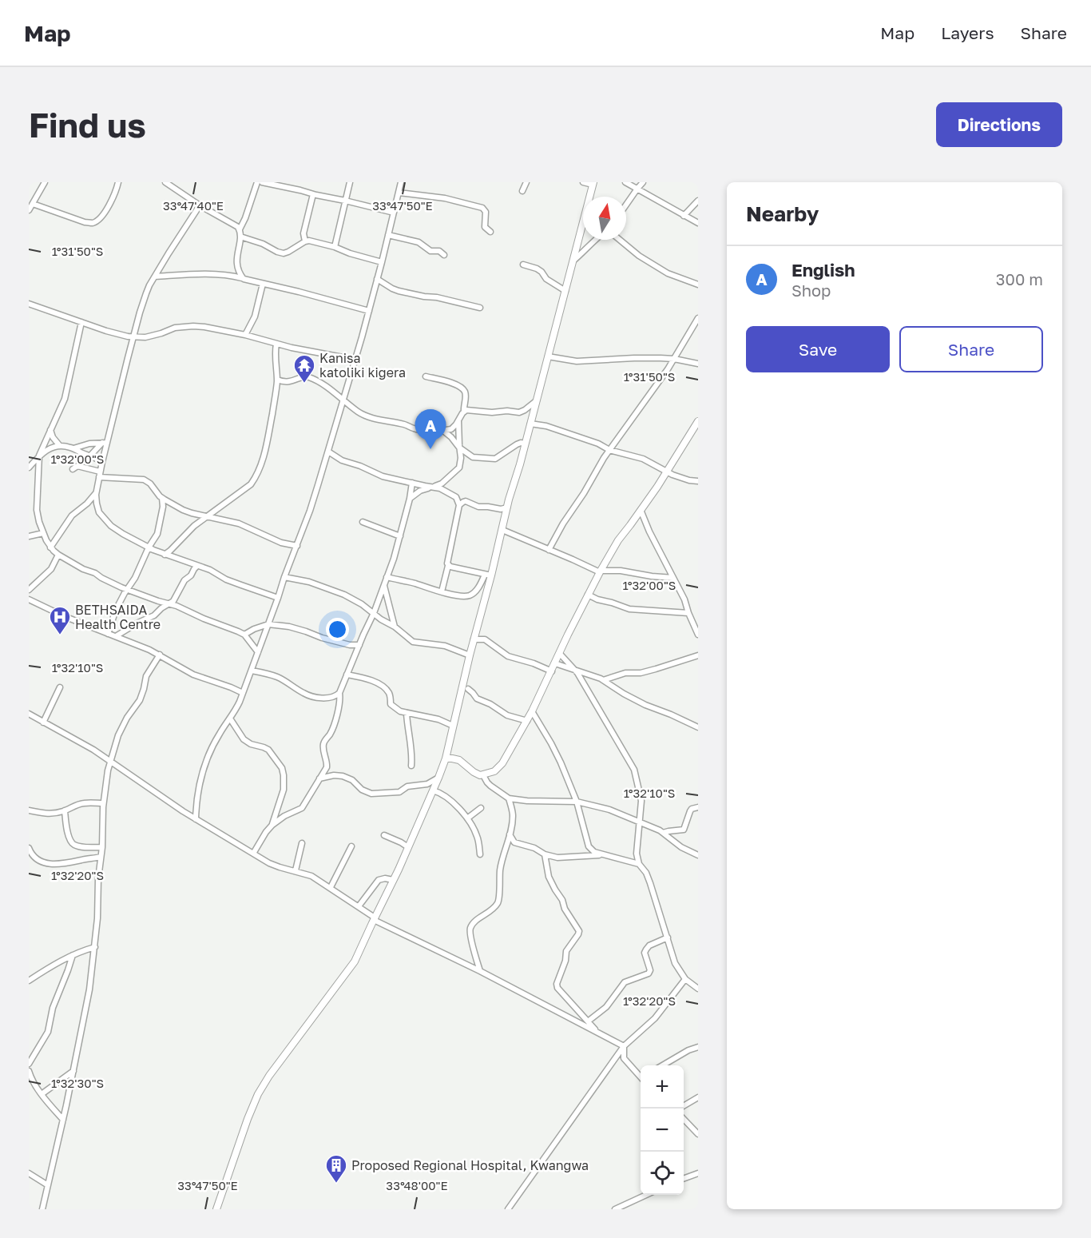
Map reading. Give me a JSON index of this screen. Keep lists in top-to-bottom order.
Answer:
{
  "places": {
    "temple": ["Kanisa katoliki kigera"],
    "hospital": ["BETHSAIDA Health Centre"],
    "building": ["Proposed Regional Hospital, Kwangwa"]
  },
  "north": "top",
  "page": {
    "header": "Map",
    "nav": ["Map", "Layers", "Share"],
    "buttons": [
      "Directions",
      ["Save", "Share"]
    ],
    "title": "Find us",
    "heading": "Nearby",
    "list": [
      {
        "mark": "A",
        "name": "English",
        "note": "Shop",
        "value": "300 m"
      }
    ],
    "pins": "A",
    "map_buttons": ["+", "−"]
  },
  "coordinates": [
    "33°47'40\"E",
    "33°47'50\"E",
    "1°31'50\"S",
    "1°32'00\"S",
    "1°32'10\"S",
    "1°32'20\"S",
    "1°32'30\"S",
    "33°48'00\"E"
  ]
}
